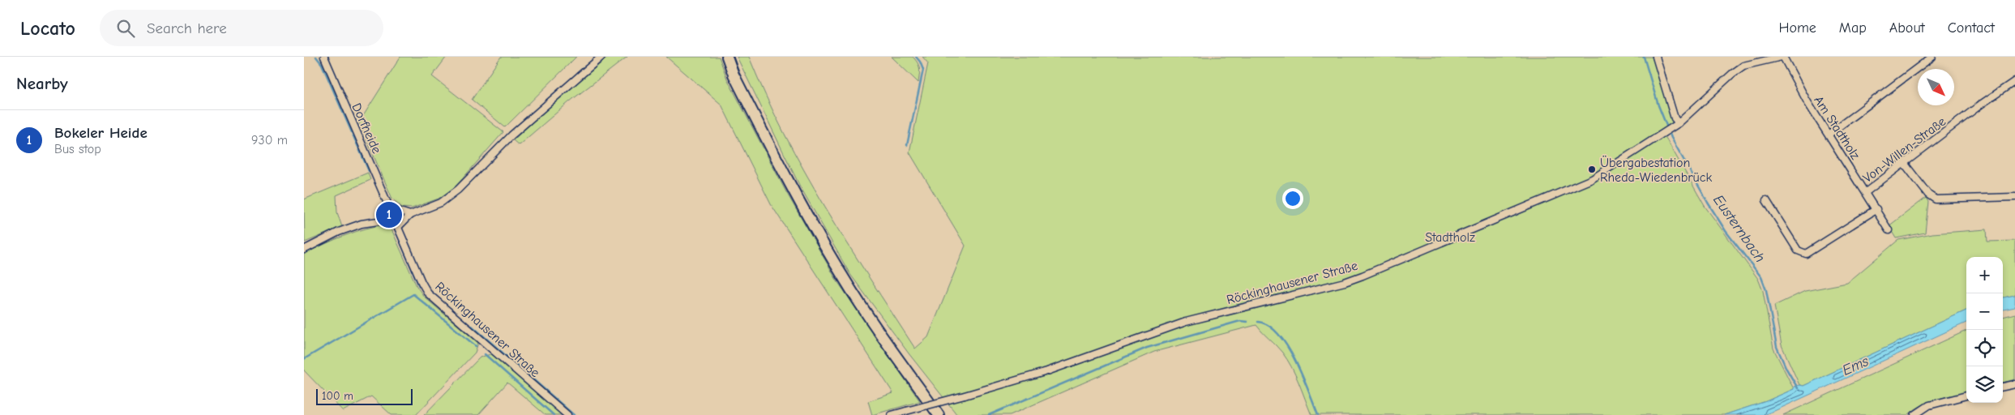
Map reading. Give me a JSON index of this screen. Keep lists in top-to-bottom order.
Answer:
{
  "streets": {
    "street": [
      "Am Stadtholz",
      "Dorfheide",
      "Von-Willen-Straße",
      "Röckinghausener Straße"
    ]
  },
  "crossings": [
    ["Am Stadtholz", "Von-Willen-Straße"],
    ["Am Stadtholz", "Röckinghausener Straße"],
    ["Dorfheide", "Röckinghausener Straße"]
  ],
  "water": ["Eusternbach", "Ems"],
  "parks": ["Stadtholz"],
  "places": ["Übergabestation Rheda-Wiedenbrück"],
  "scale_bar": "100 m",
  "north": "bottom right",
  "page": {
    "header": "Locato",
    "search": "Search here",
    "nav": [
      "Home",
      "Map",
      "About",
      "Contact"
    ],
    "heading": "Nearby",
    "list": [
      {
        "mark": "1",
        "name": "Bokeler Heide",
        "note": "Bus stop",
        "value": "930 m"
      }
    ],
    "pins": "1",
    "map_buttons": ["+", "−"],
    "scale": "100 m"
  }
}
